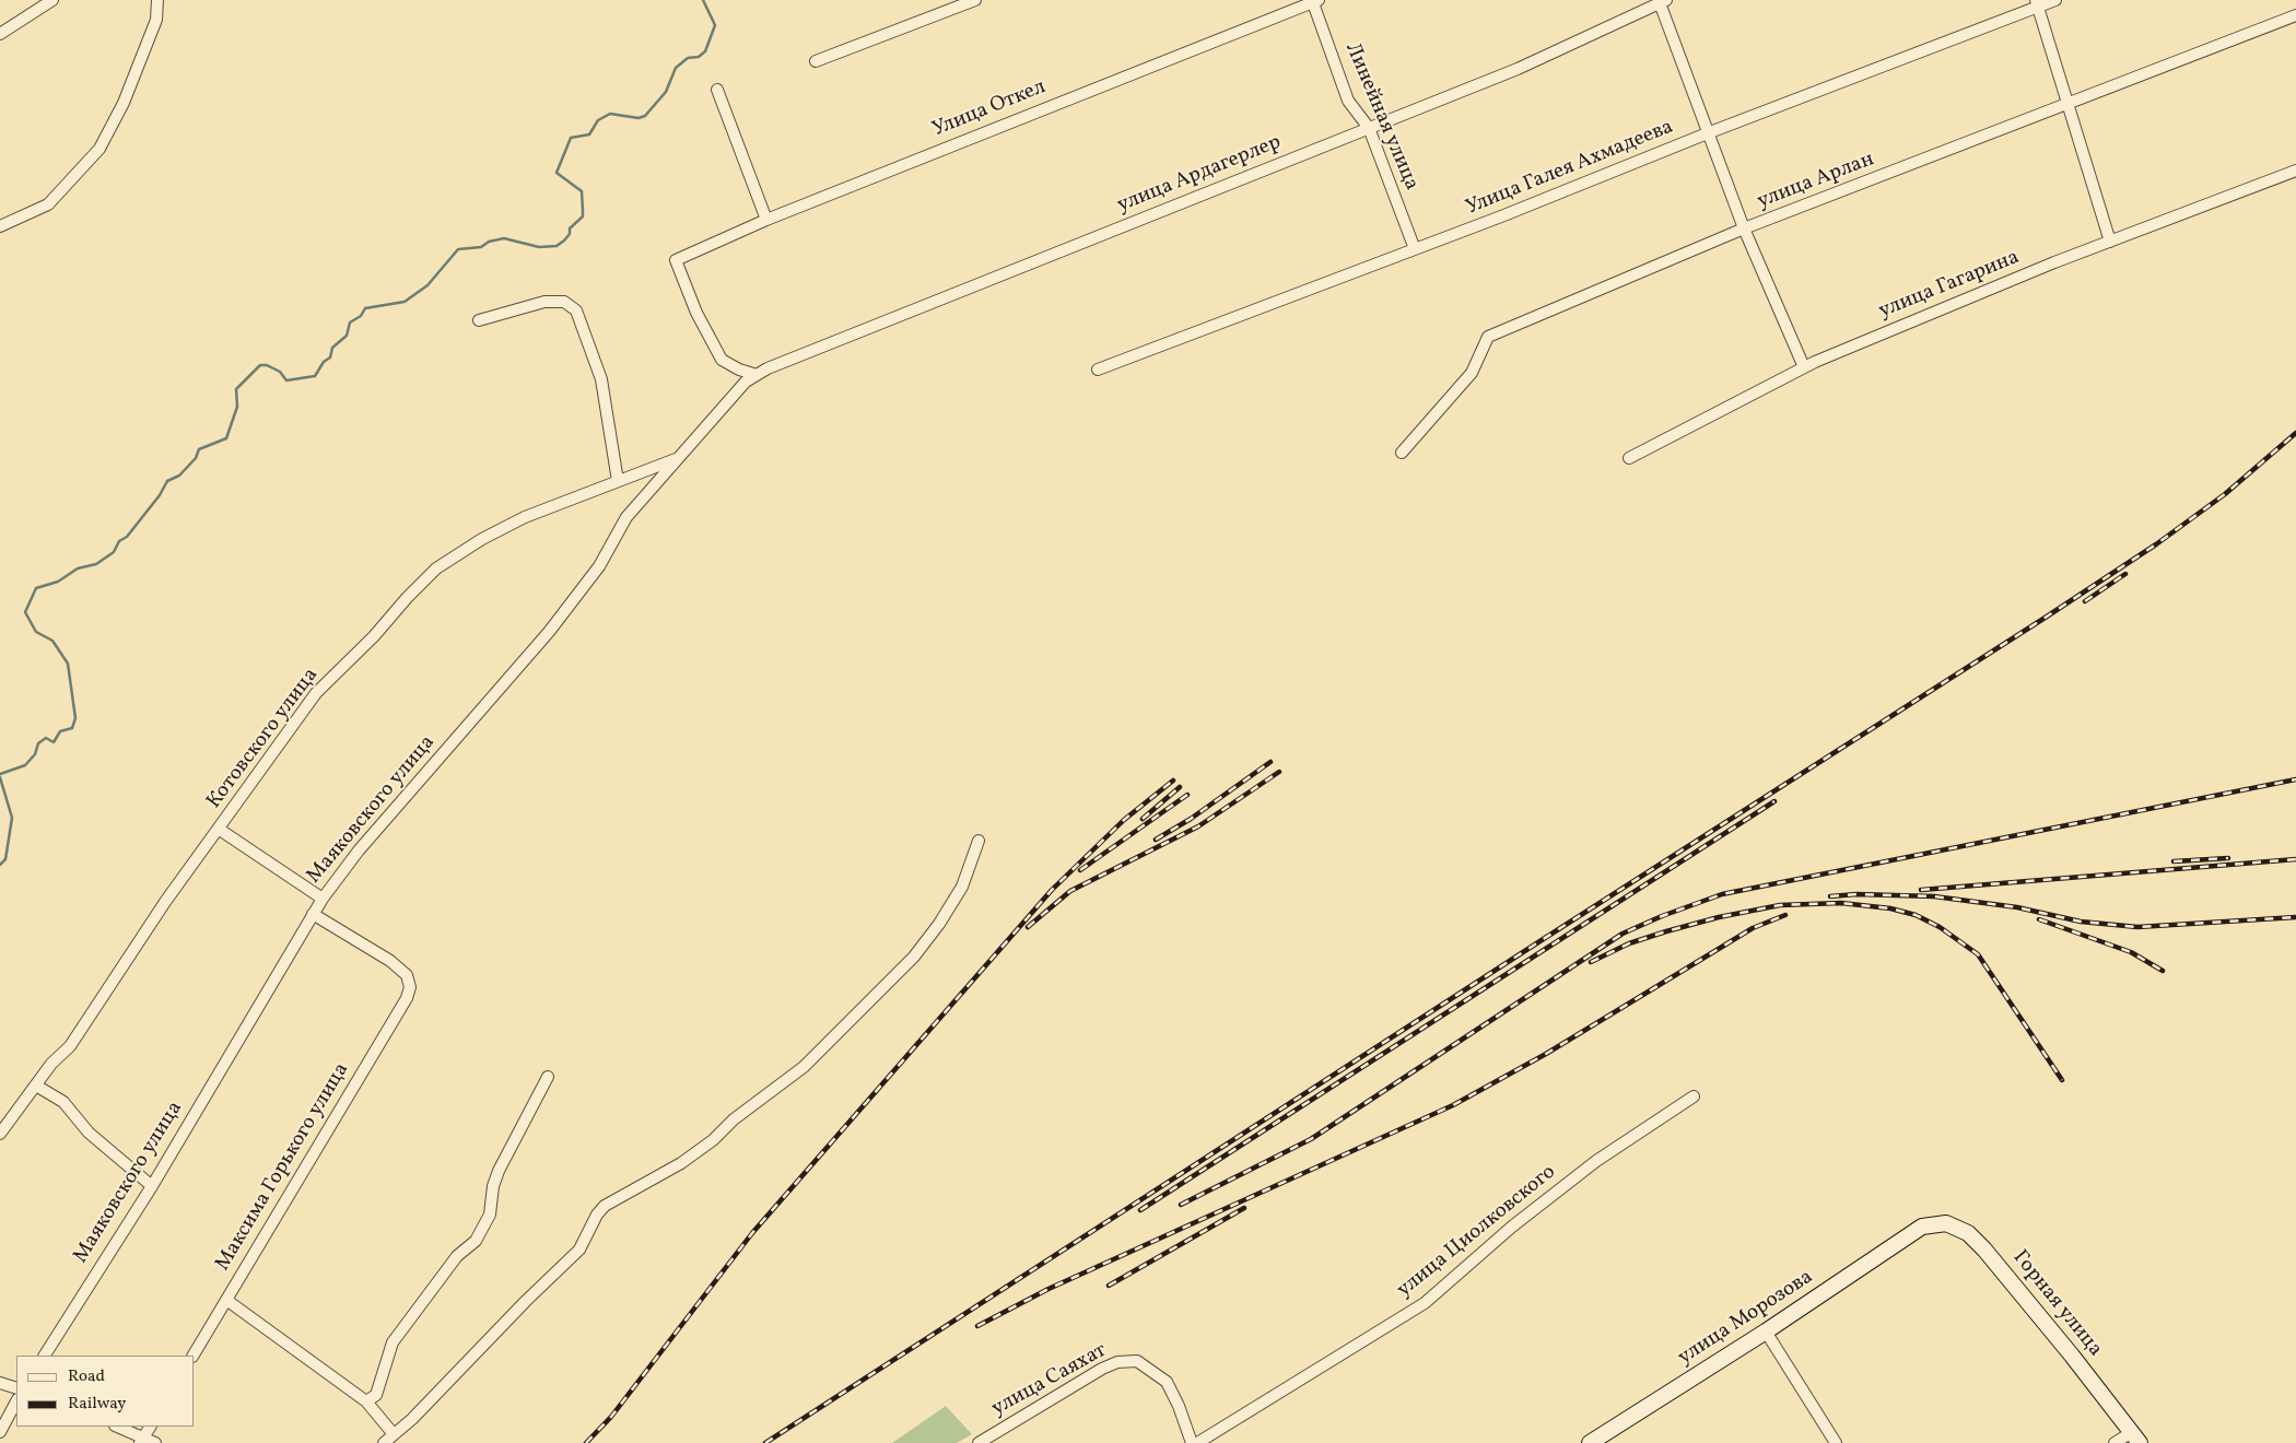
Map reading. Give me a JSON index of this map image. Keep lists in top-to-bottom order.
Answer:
{
  "streets": {
    "main road": ["Горная улица", "улица Морозова"],
    "street": [
      "Улица Откел",
      "Линейная улица",
      "Улица Галея Ахмадеева",
      "улица Ардагерлер",
      "улица Арлан",
      "улица Гагарина",
      "Котовского улица",
      "Маяковского улица",
      "Максима Горького улица",
      "улица Циолковского",
      "улица Саяхат"
    ]
  },
  "crossings": [
    ["Улица Откел", "Линейная улица"],
    ["Улица Откел", "улица Ардагерлер"],
    ["Линейная улица", "Улица Галея Ахмадеева"],
    ["Линейная улица", "улица Ардагерлер"],
    ["улица Ардагерлер", "Маяковского улица"],
    ["Котовского улица", "Маяковского улица"],
    ["Маяковского улица", "Максима Горького улица"],
    ["Горная улица", "улица Морозова"]
  ],
  "legend": ["Road", "Railway"]
}
